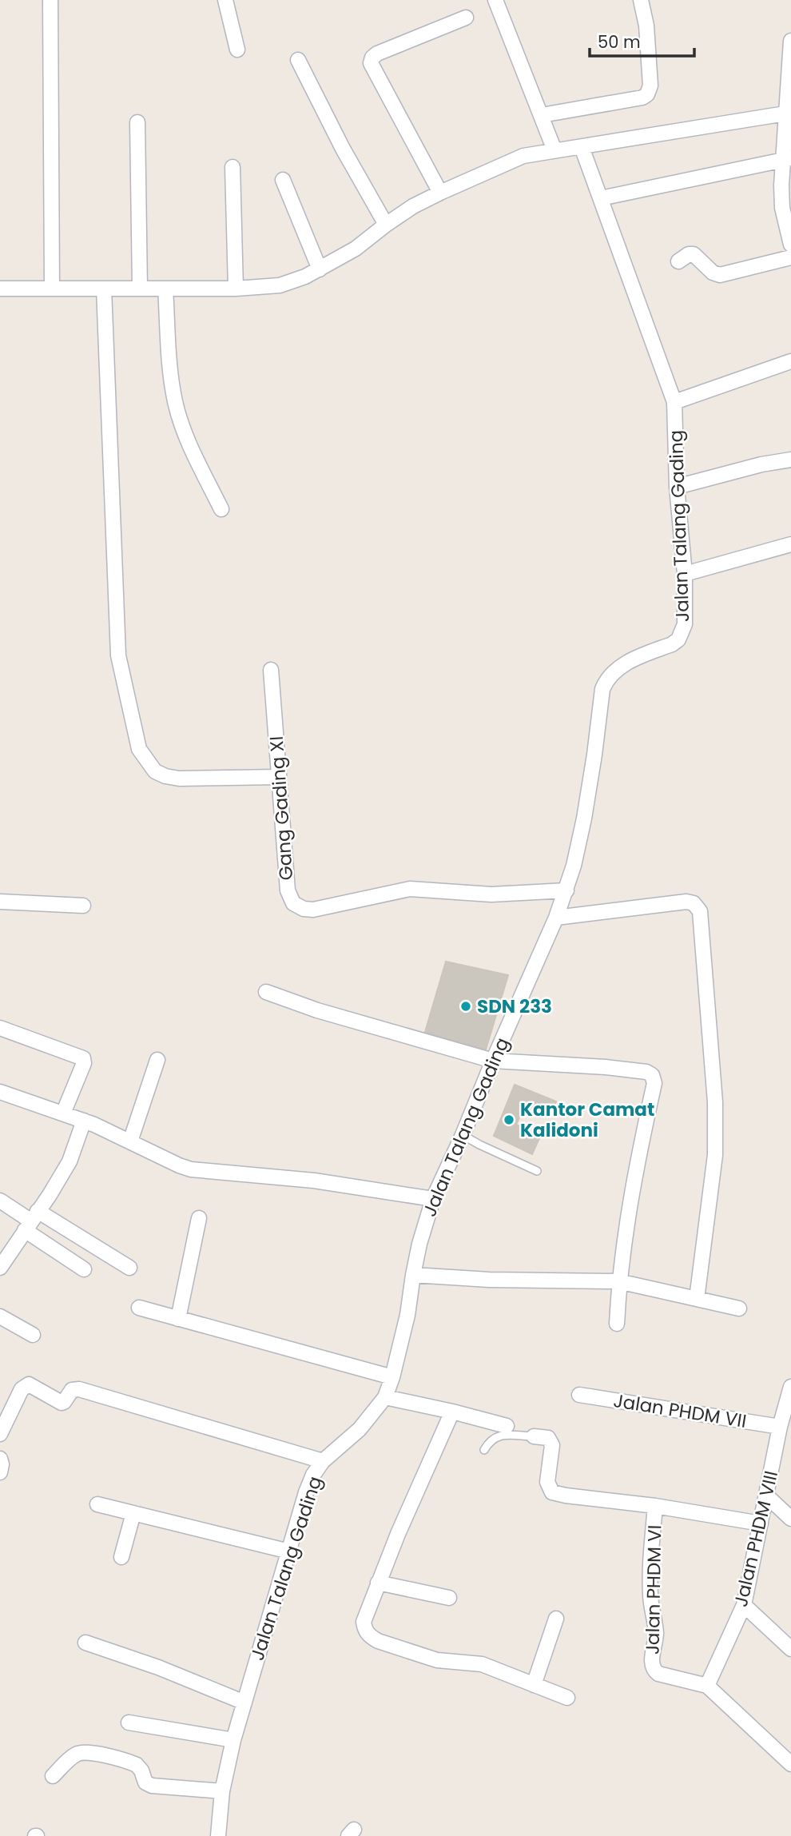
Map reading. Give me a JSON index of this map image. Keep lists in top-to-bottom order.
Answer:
{
  "streets": {
    "street": [
      "Jalan Talang Gading",
      "Gang Gading XI",
      "Jalan PHDM VII",
      "Jalan PHDM VIII",
      "Jalan PHDM VI"
    ]
  },
  "crossings": [
    ["Jalan Talang Gading", "Gang Gading XI"],
    ["Jalan PHDM VII", "Jalan PHDM VIII"],
    ["Jalan PHDM VIII", "Jalan PHDM VI"]
  ],
  "places": ["SDN 233", "Kantor Camat Kalidoni"],
  "scale_bar": "50 m"
}
